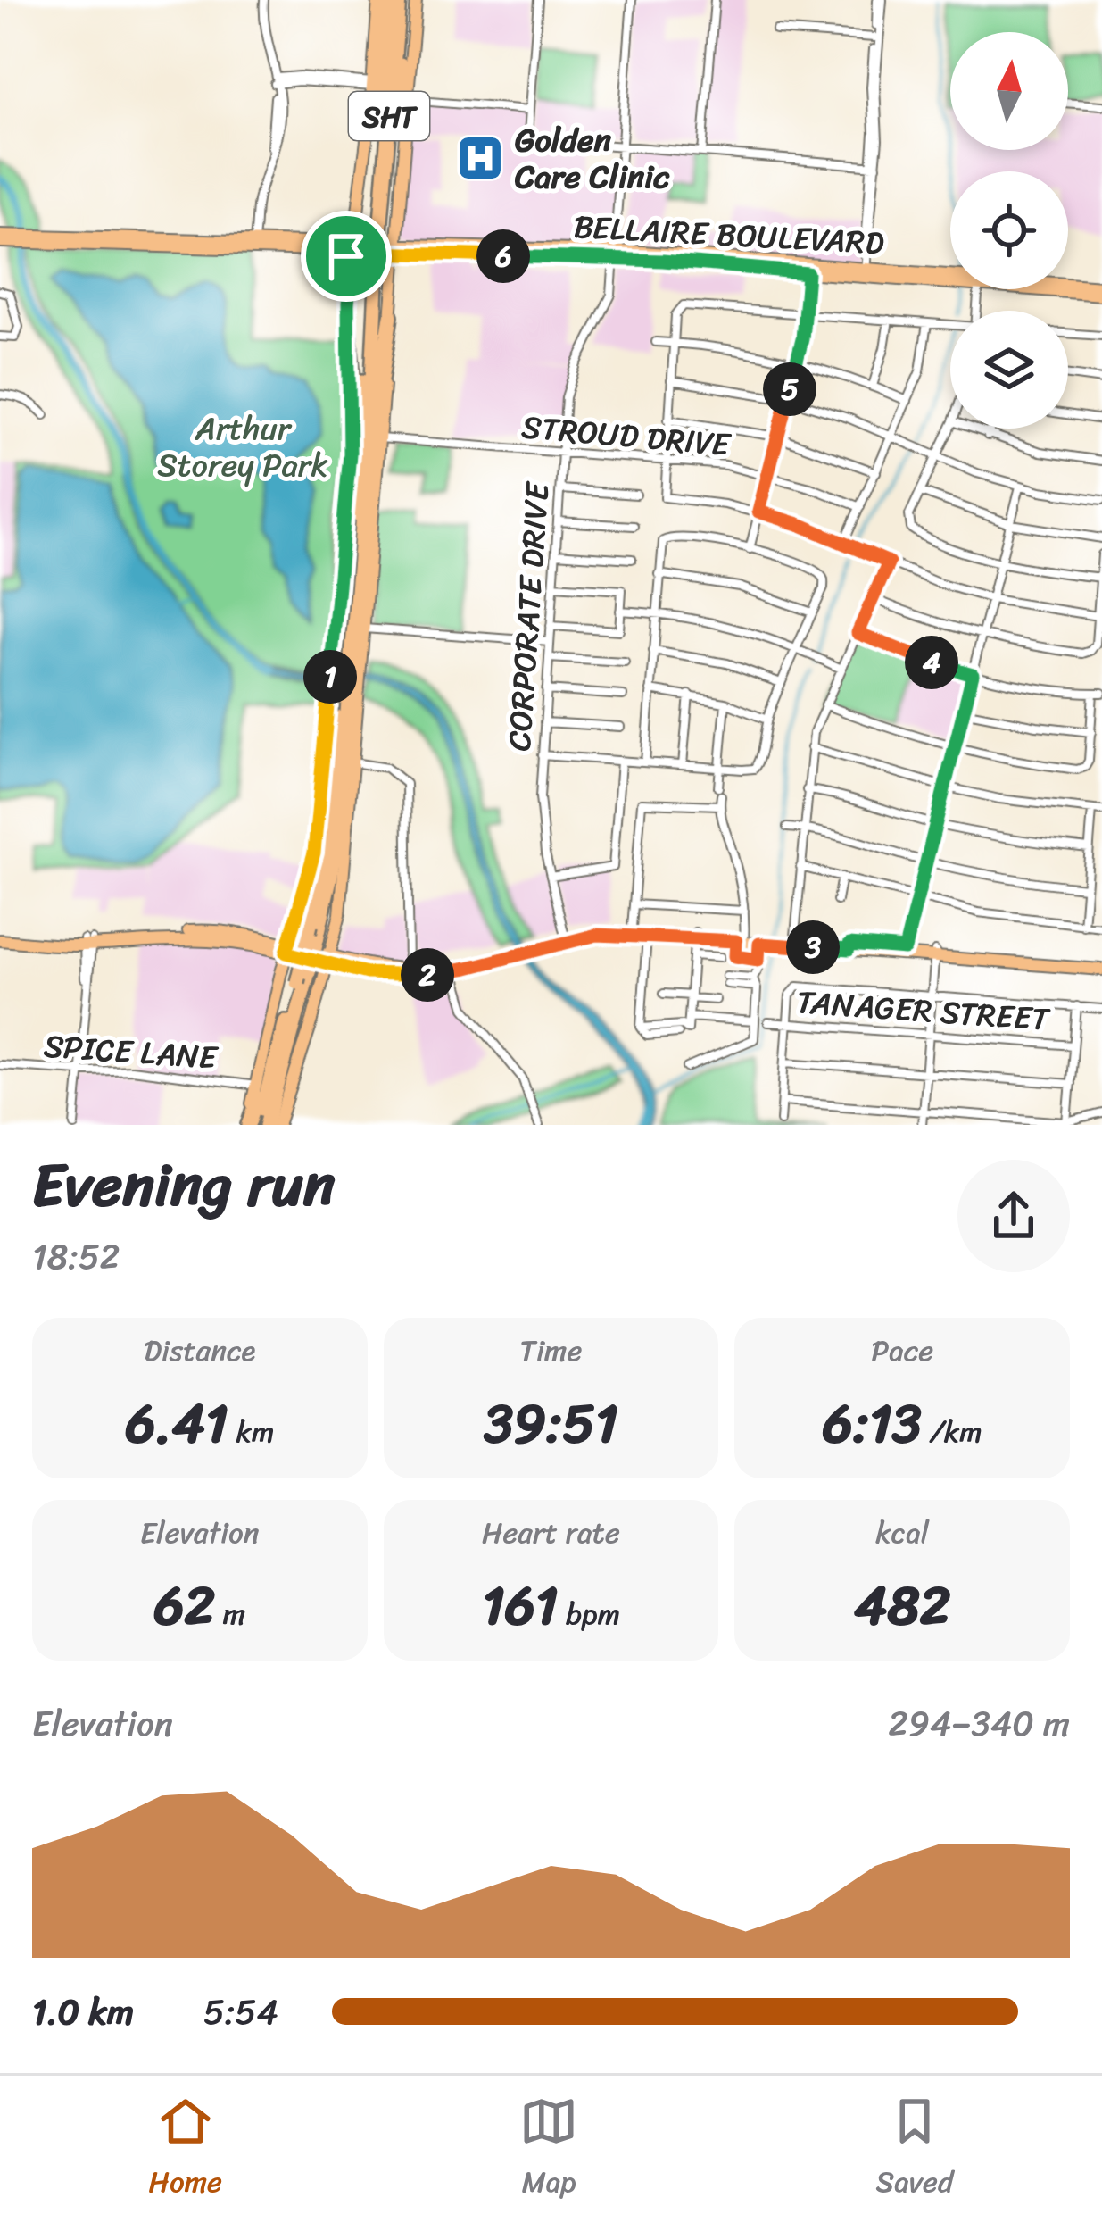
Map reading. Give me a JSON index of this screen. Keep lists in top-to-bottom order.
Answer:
{
  "streets": {
    "highway": ["SHT"],
    "main road": ["BELLAIRE BOULEVARD"],
    "street": [
      "STROUD DRIVE",
      "CORPORATE DRIVE",
      "TANAGER STREET",
      "SPICE LANE"
    ]
  },
  "crossings": [
    ["BELLAIRE BOULEVARD", "CORPORATE DRIVE"],
    ["STROUD DRIVE", "CORPORATE DRIVE"]
  ],
  "parks": ["Arthur Storey Park"],
  "places": {
    "hospital": ["Golden Care Clinic"]
  },
  "north": "top",
  "page": {
    "pins": [
      "6",
      "5",
      "4",
      "1",
      "3",
      "2"
    ],
    "heading": ["Evening run", "18:52"],
    "stats": [
      ["Distance", "6.41 km"],
      ["Time", "39:51"],
      ["Pace", "6:13 /km"],
      ["Elevation", "62 m"],
      ["Heart rate", "161 bpm"],
      ["kcal", "482"]
    ],
    "chart": ["Elevation", "294–340 m"],
    "list": [
      {
        "name": "1.0 km",
        "note": "5:54"
      }
    ],
    "tabs": ["Home", "Map", "Saved"]
  }
}
